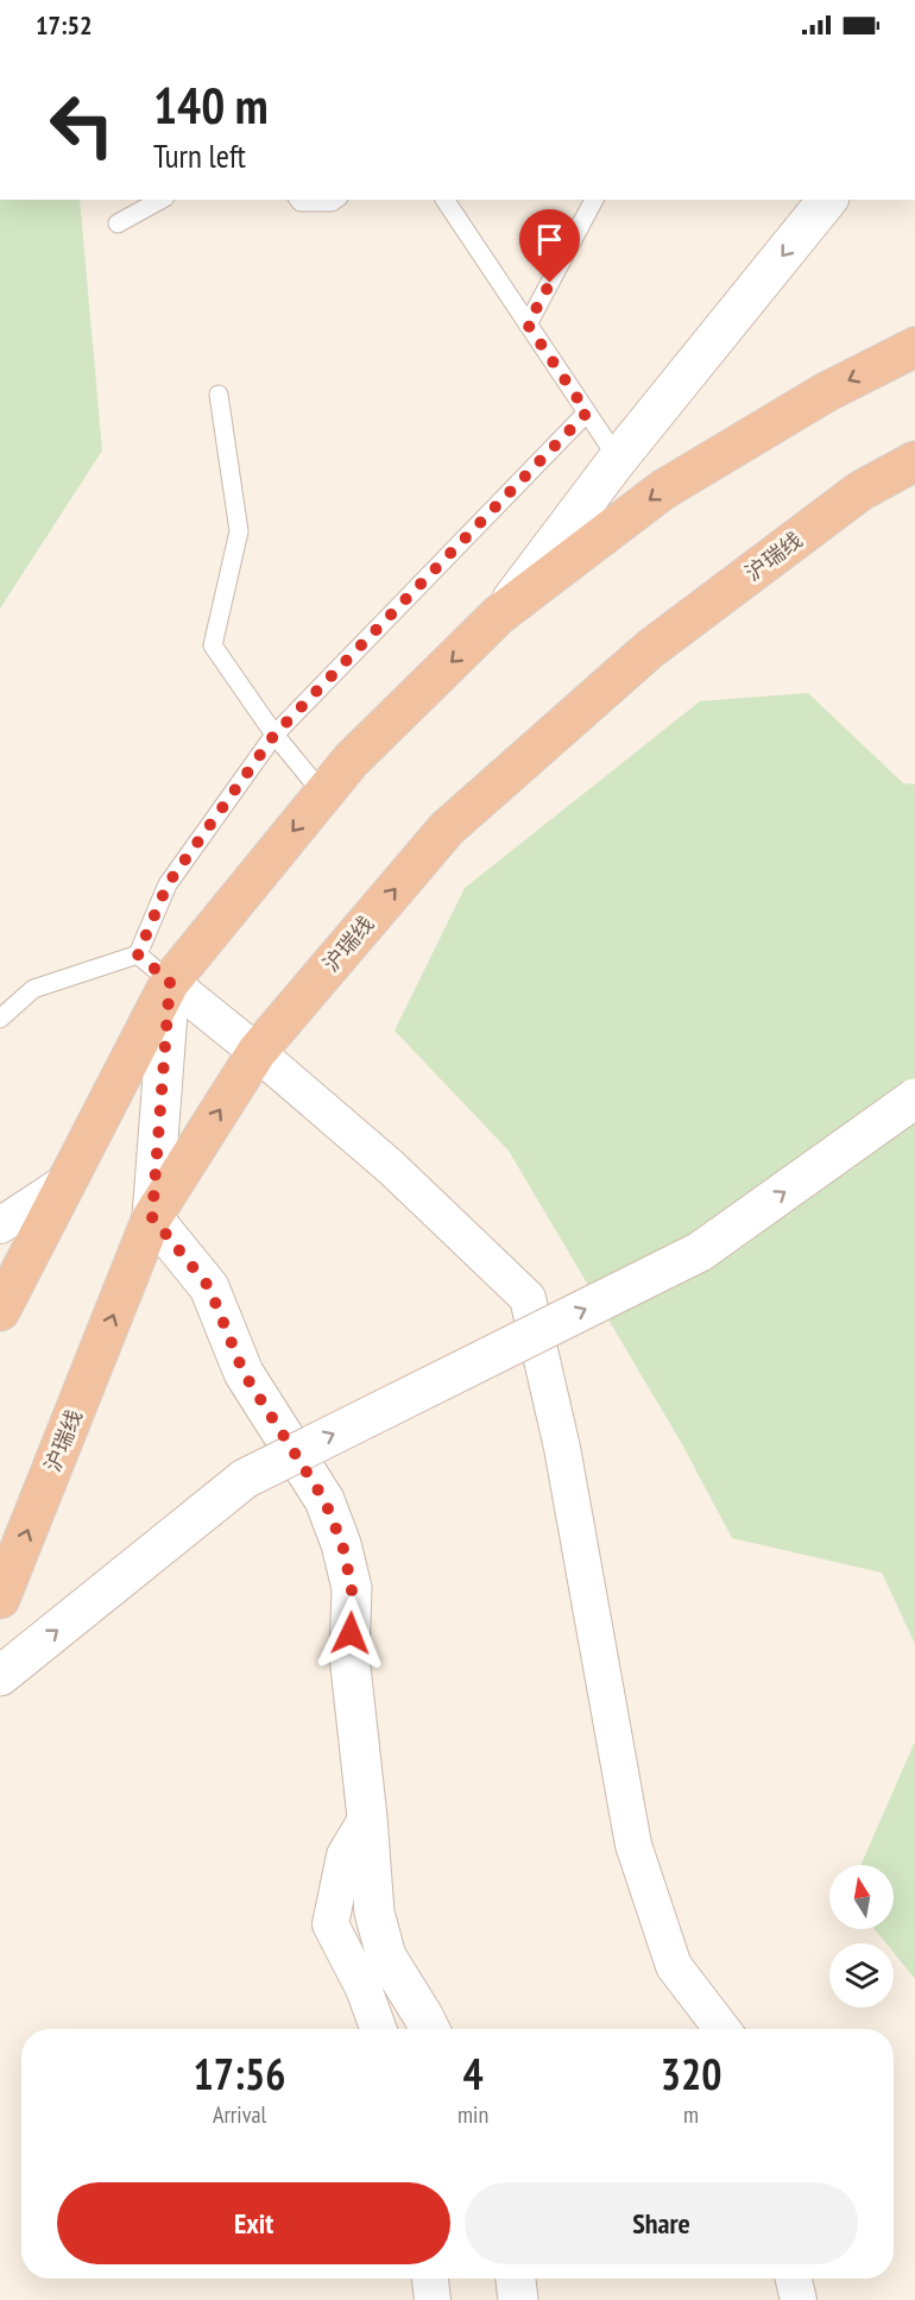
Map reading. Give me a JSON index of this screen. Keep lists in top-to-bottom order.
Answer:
{
  "streets": {
    "highway": ["沪瑞线"]
  },
  "north": "top",
  "page": {
    "status": "17:52",
    "turn": ["140 m", "Turn left"],
    "eta": [
      "17:56",
      "Arrival",
      "4",
      "min",
      "320",
      "m"
    ],
    "buttons": ["Exit", "Share"]
  }
}
